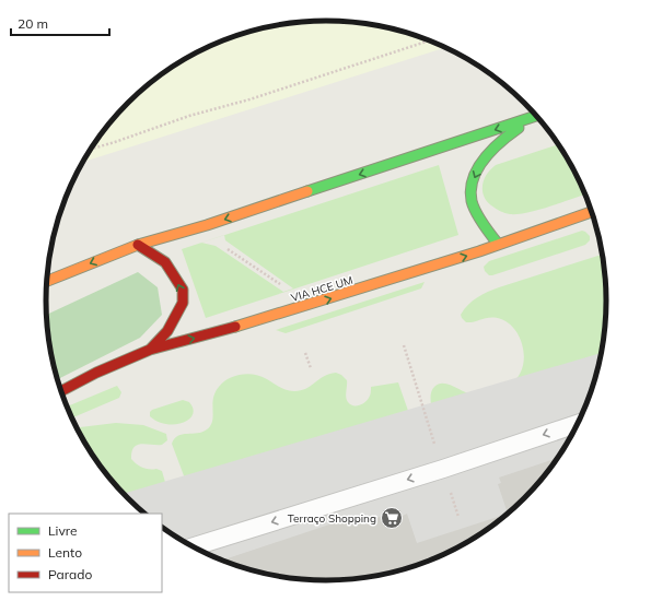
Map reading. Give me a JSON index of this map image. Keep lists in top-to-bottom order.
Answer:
{
  "streets": {
    "main road": ["VIA HCE UM"]
  },
  "one_way": ["VIA HCE UM"],
  "places": {
    "supermarket": ["Terraço Shopping"]
  },
  "legend": ["Livre", "Lento", "Parado"],
  "scale_bar": "20 m"
}
